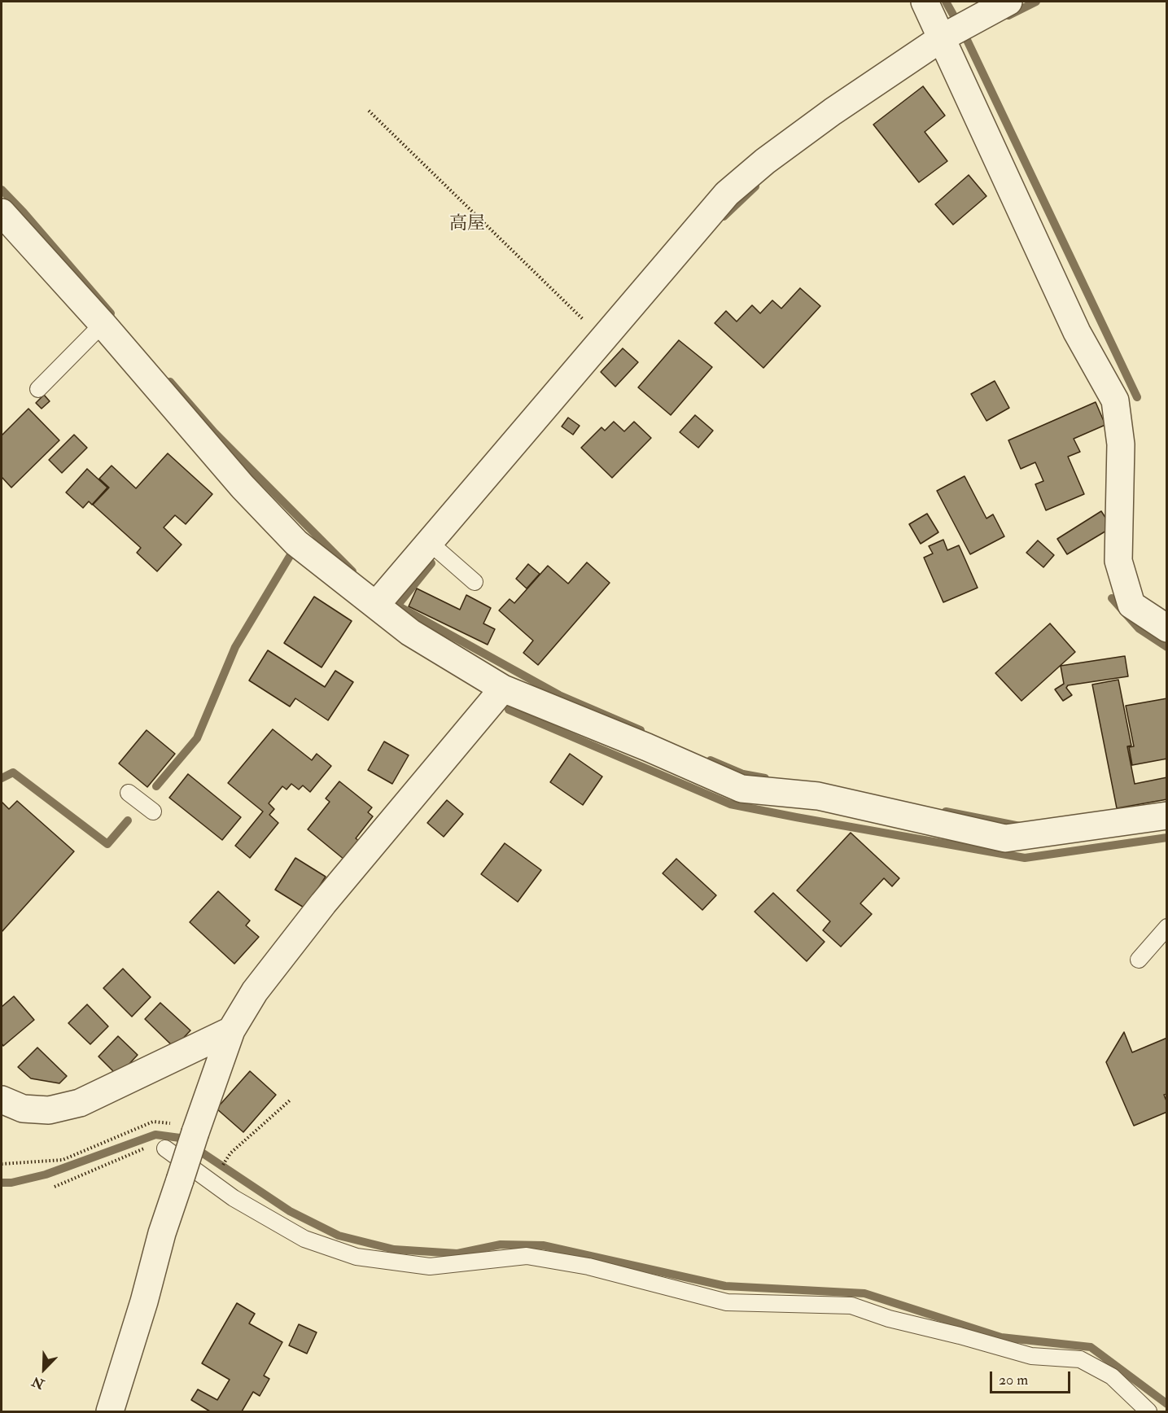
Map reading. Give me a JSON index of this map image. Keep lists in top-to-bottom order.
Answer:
{
  "districts": ["高屋"],
  "scale_bar": "20 m",
  "north": "bottom left"
}
